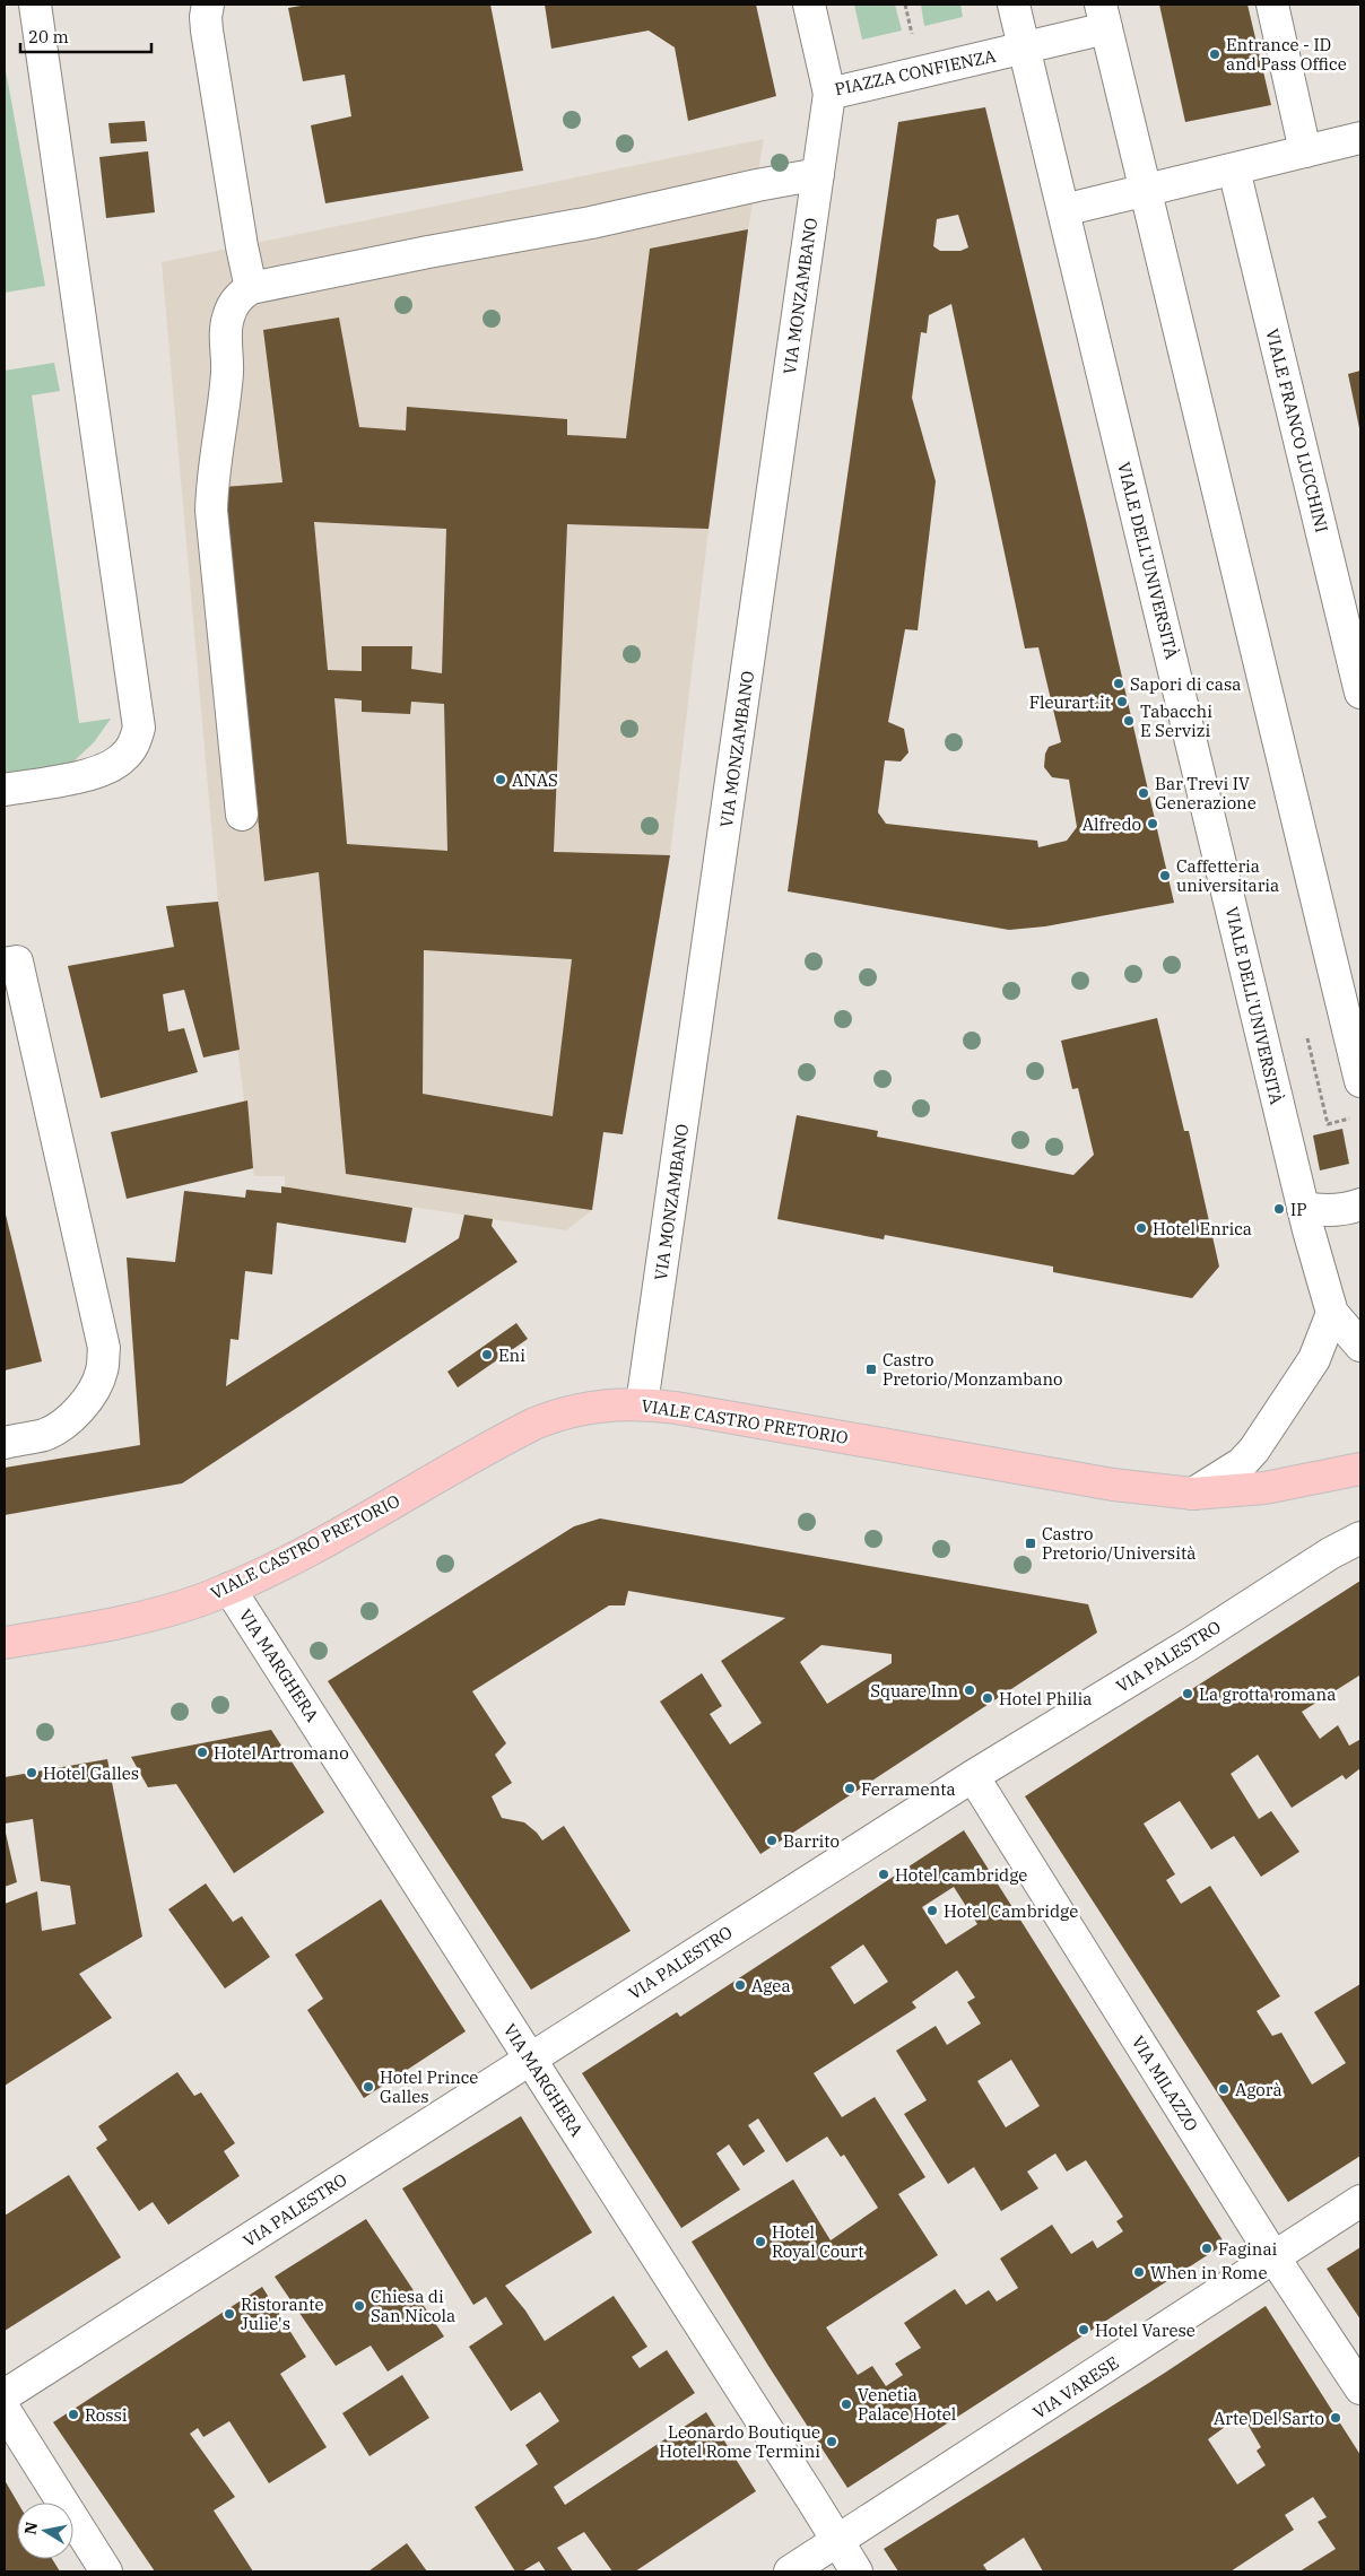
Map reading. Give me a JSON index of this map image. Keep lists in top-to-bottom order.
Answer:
{
  "streets": {
    "main road": ["VIALE CASTRO PRETORIO"],
    "street": [
      "PIAZZA CONFIENZA",
      "VIA MONZAMBANO",
      "VIALE FRANCO LUCCHINI",
      "VIALE DELL'UNIVERSITÀ",
      "VIA PALESTRO",
      "VIA MARGHERA",
      "VIA MILAZZO",
      "VIA VARESE"
    ]
  },
  "crossings": [
    ["PIAZZA CONFIENZA", "VIA MONZAMBANO"],
    ["PIAZZA CONFIENZA", "VIALE DELL'UNIVERSITÀ"],
    ["VIA MONZAMBANO", "VIALE CASTRO PRETORIO"],
    ["VIALE CASTRO PRETORIO", "VIA MARGHERA"],
    ["VIA PALESTRO", "VIA MARGHERA"],
    ["VIA PALESTRO", "VIA MILAZZO"],
    ["VIA MARGHERA", "VIA VARESE"],
    ["VIA MILAZZO", "VIA VARESE"]
  ],
  "places": {
    "other": [
      "Entrance - ID and Pass Office",
      "Sapori di casa",
      "Fleurart.it",
      "Tabacchi E Servizi",
      "ANAS",
      "Bar Trevi IV Generazione",
      "Alfredo",
      "Caffetteria universitaria",
      "IP",
      "Hotel Enrica",
      "Eni",
      "Square Inn",
      "La grotta romana",
      "Hotel Philia",
      "Hotel Artromano",
      "Hotel Galles",
      "Ferramenta",
      "Barrito",
      "Hotel cambridge",
      "Hotel Cambridge",
      "Agea",
      "Hotel Prince Galles",
      "Agorà",
      "Hotel Royal Court",
      "Faginai",
      "When in Rome",
      "Chiesa di San Nicola",
      "Ristorante Julie's",
      "Hotel Varese",
      "Venetia Palace Hotel",
      "Rossi",
      "Arte Del Sarto",
      "Leonardo Boutique Hotel Rome Termini"
    ],
    "transit": ["Castro Pretorio/Monzambano", "Castro Pretorio/Università"]
  },
  "scale_bar": "20 m",
  "north": "left"
}
